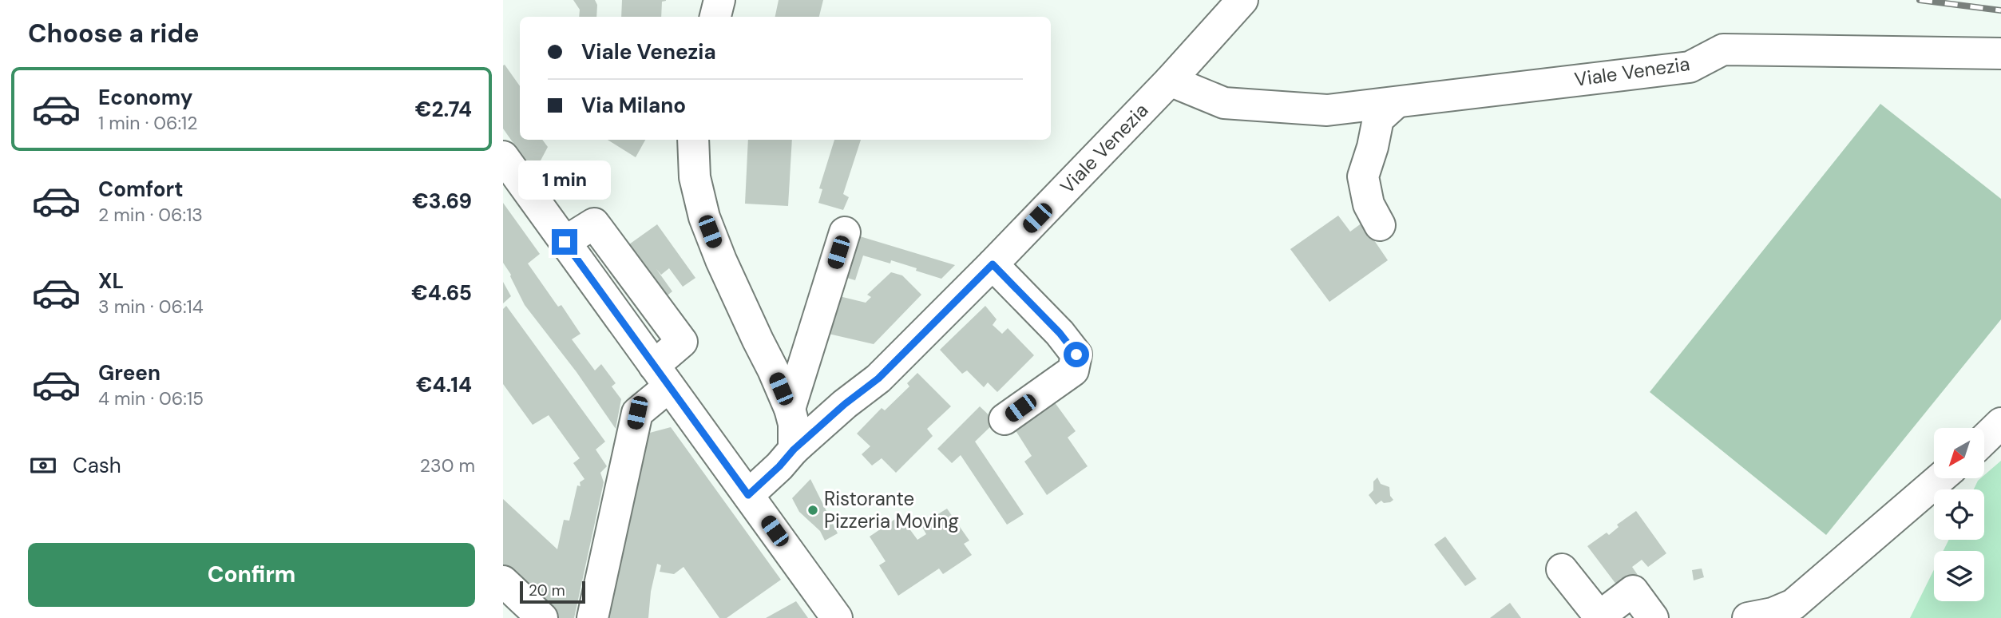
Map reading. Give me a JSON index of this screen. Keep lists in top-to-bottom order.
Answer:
{
  "streets": {
    "street": ["Viale Venezia"]
  },
  "places": ["Ristorante Pizzeria Moving"],
  "scale_bar": "20 m",
  "north": "bottom left",
  "page": {
    "heading": "Choose a ride",
    "banner": ["Viale Venezia", "Via Milano"],
    "list": [
      {
        "name": "Economy",
        "note": "1 min · 06:12",
        "value": "€2.74"
      },
      {
        "name": "Comfort",
        "note": "2 min · 06:13",
        "value": "€3.69"
      },
      {
        "name": "XL",
        "note": "3 min · 06:14",
        "value": "€4.65"
      },
      {
        "name": "Green",
        "note": "4 min · 06:15",
        "value": "€4.14"
      }
    ],
    "bubble": "1 min",
    "pay": ["Cash", "230 m"],
    "buttons": "Confirm",
    "scale": "20 m"
  }
}
